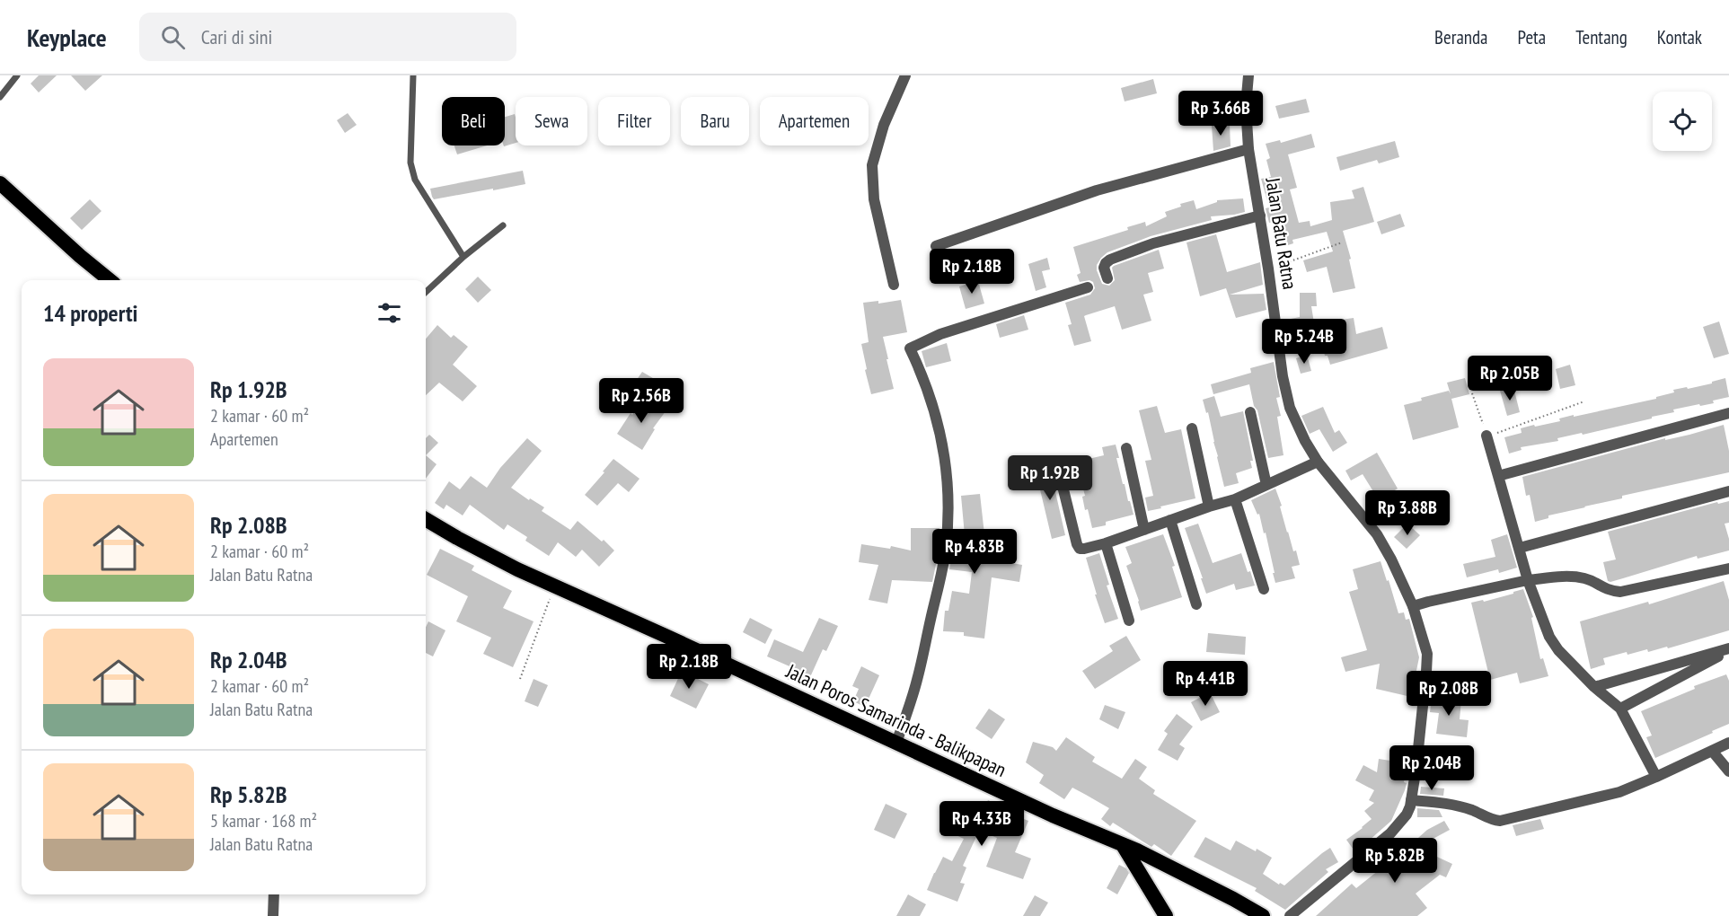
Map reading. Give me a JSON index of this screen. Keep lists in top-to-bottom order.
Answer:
{
  "streets": {
    "highway": ["Jalan Poros Samarinda - Balikpapan"],
    "street": ["Jalan Batu Ratna"]
  },
  "page": {
    "header": "Keyplace",
    "search": "Cari di sini",
    "nav": [
      "Beranda",
      "Peta",
      "Tentang",
      "Kontak"
    ],
    "price": [
      "Rp 3.66B",
      "Rp 2.18B",
      "Rp 5.24B",
      "Rp 2.05B",
      "Rp 2.56B",
      "Rp 1.92B",
      "Rp 3.88B",
      "Rp 4.83B",
      "Rp 2.18B",
      "Rp 4.41B",
      "Rp 2.08B",
      "Rp 2.04B",
      "Rp 4.33B",
      "Rp 5.82B"
    ],
    "chip": [
      "Beli",
      "Sewa",
      "Filter",
      "Baru",
      "Apartemen"
    ],
    "heading": "14 properti",
    "list": [
      {
        "name": "Rp 1.92B",
        "note": "2 kamar · 60 m² · Apartemen"
      },
      {
        "name": "Rp 2.08B",
        "note": "2 kamar · 60 m² · Jalan Batu Ratna"
      },
      {
        "name": "Rp 2.04B",
        "note": "2 kamar · 60 m² · Jalan Batu Ratna"
      },
      {
        "name": "Rp 5.82B",
        "note": "5 kamar · 168 m² · Jalan Batu Ratna"
      }
    ]
  }
}
